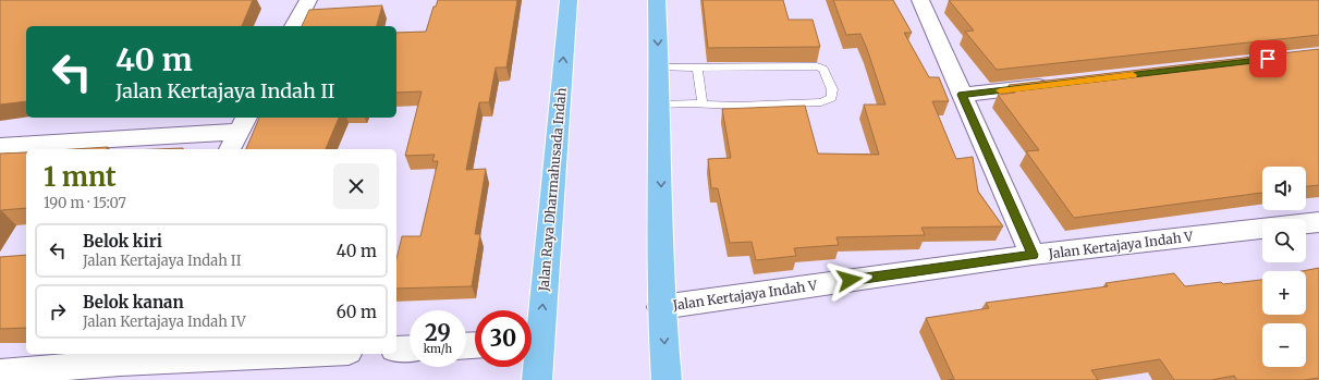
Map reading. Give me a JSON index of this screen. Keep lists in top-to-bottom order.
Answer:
{
  "streets": {
    "main road": ["Jalan Raya Dharmahusada Indah"],
    "street": ["Jalan Kertajaya Indah V"]
  },
  "page": {
    "turn": ["40 m", "Jalan Kertajaya Indah II"],
    "heading": ["1 mnt", "190 m · 15:07"],
    "map_buttons": ["+", "−"],
    "list": [
      {
        "name": "Belok kiri",
        "note": "Jalan Kertajaya Indah II",
        "value": "40 m"
      },
      {
        "name": "Belok kanan",
        "note": "Jalan Kertajaya Indah IV",
        "value": "60 m"
      }
    ],
    "speed": "29 km/h",
    "limit": "30"
  }
}
